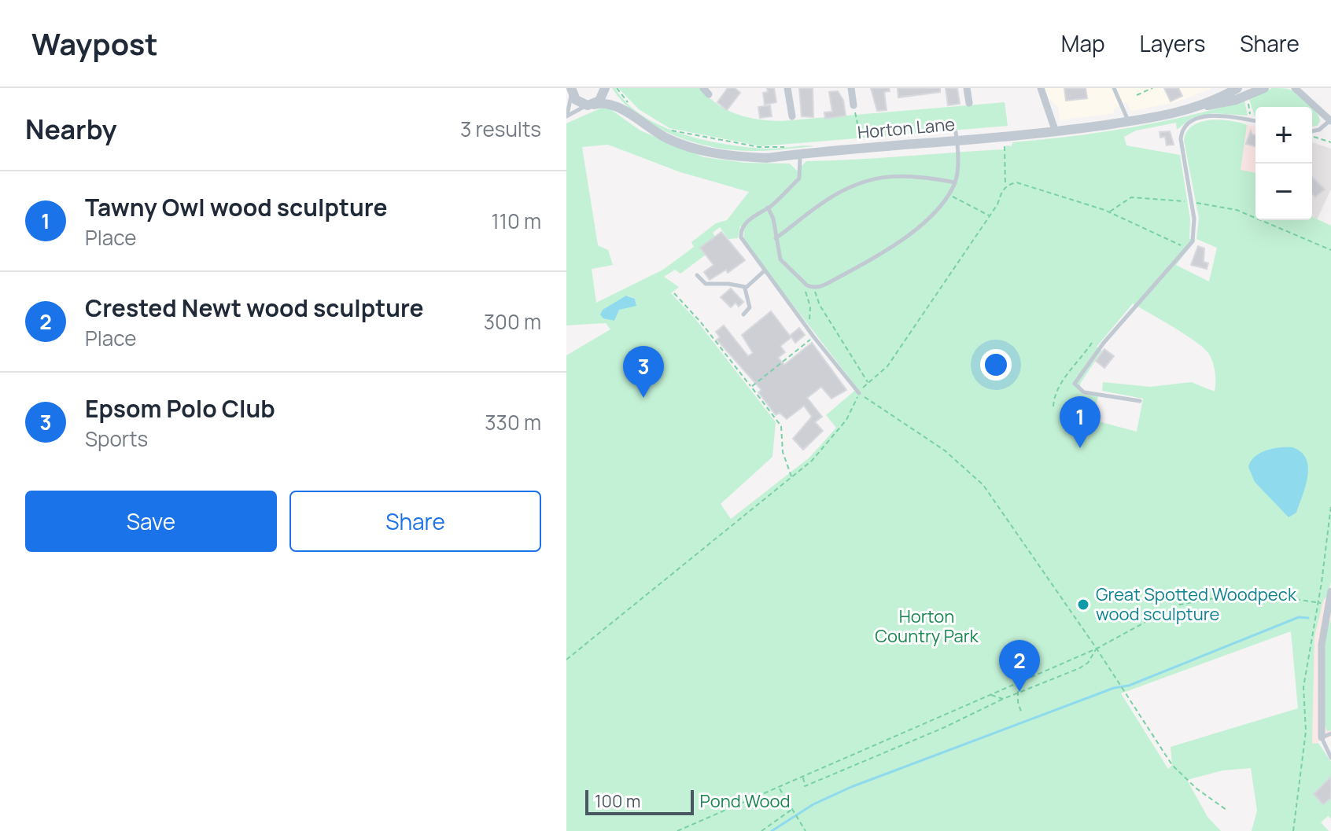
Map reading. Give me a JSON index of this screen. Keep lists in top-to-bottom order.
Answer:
{
  "streets": {
    "street": ["Horton Lane"]
  },
  "parks": ["Horton Country Park", "Pond Wood"],
  "places": ["Great Spotted Woodpeck wood sculpture"],
  "scale_bar": "100 m",
  "page": {
    "header": "Waypost",
    "nav": ["Map", "Layers", "Share"],
    "heading": ["Nearby", "3 results"],
    "map_buttons": ["+", "−"],
    "list": [
      {
        "mark": "1",
        "name": "Tawny Owl wood sculpture",
        "note": "Place",
        "value": "110 m"
      },
      {
        "mark": "2",
        "name": "Crested Newt wood sculpture",
        "note": "Place",
        "value": "300 m"
      },
      {
        "mark": "3",
        "name": "Epsom Polo Club",
        "note": "Sports",
        "value": "330 m"
      }
    ],
    "pins": ["3", "1", "2"],
    "buttons": ["Save", "Share"],
    "scale": "100 m"
  }
}
